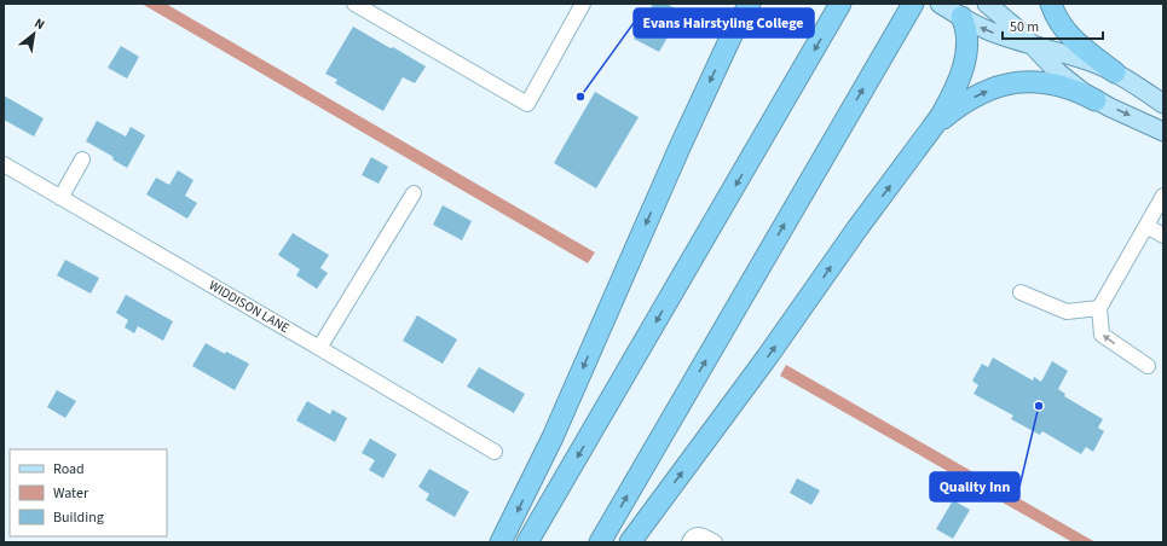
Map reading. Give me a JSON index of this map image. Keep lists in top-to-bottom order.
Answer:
{
  "streets": {
    "street": ["WIDDISON LANE"]
  },
  "places": ["Evans Hairstyling College", "Quality Inn"],
  "legend": ["Road", "Water", "Building"],
  "scale_bar": "50 m",
  "north": "top right"
}
